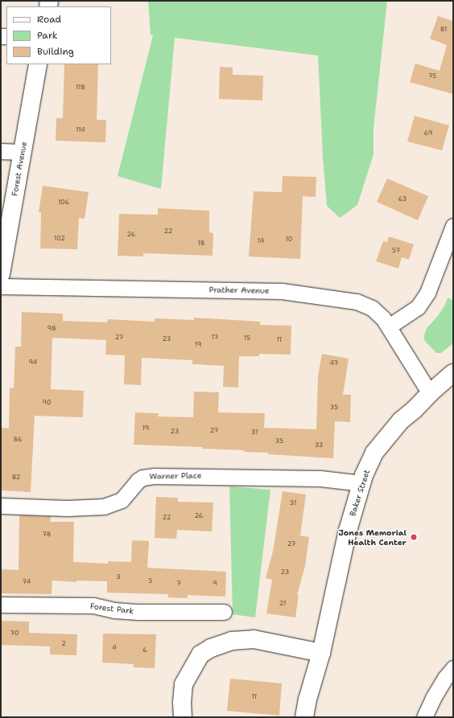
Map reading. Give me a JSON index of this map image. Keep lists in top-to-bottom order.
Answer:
{
  "streets": {
    "main road": ["Forest Avenue", "Baker Street"],
    "street": ["Prather Avenue", "Warner Place", "Forest Park"]
  },
  "crossings": [
    ["Prather Avenue", "Baker Street"],
    ["Warner Place", "Baker Street"]
  ],
  "places": ["Jones Memorial Health Center"],
  "house_numbers": [
    "81",
    "75",
    "118",
    "114",
    "69",
    "63",
    "106",
    "22",
    "26",
    "102",
    "10",
    "14",
    "18",
    "57",
    "98",
    "27",
    "17",
    "15",
    "23",
    "11",
    "19",
    "94",
    "47",
    "90",
    "35",
    "19",
    "27",
    "23",
    "31",
    "86",
    "35",
    "33",
    "82",
    "31",
    "26",
    "22",
    "78",
    "27",
    "23",
    "3",
    "5",
    "74",
    "7",
    "9",
    "21",
    "70",
    "2",
    "4",
    "6",
    "11"
  ],
  "legend": ["Road", "Park", "Building"]
}
